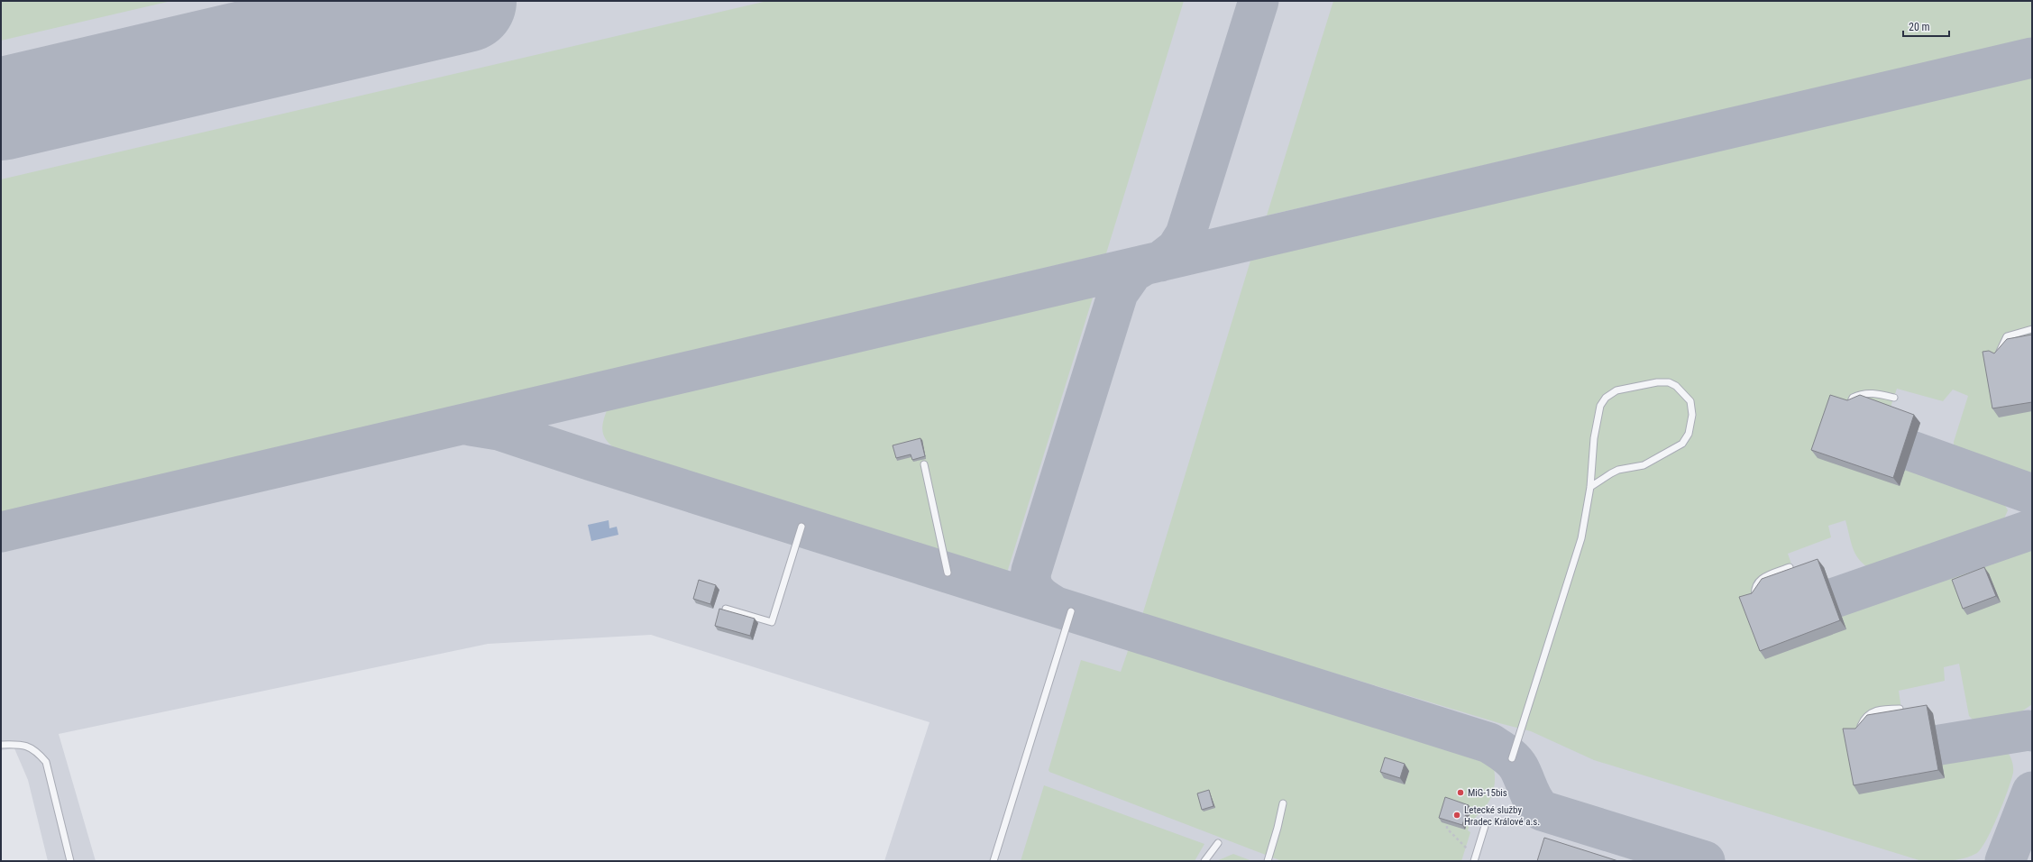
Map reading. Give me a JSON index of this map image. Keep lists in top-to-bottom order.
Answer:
{
  "places": ["MiG-15bis", "Letecké služby Hradec Králové a.s."],
  "scale_bar": "20 m"
}
